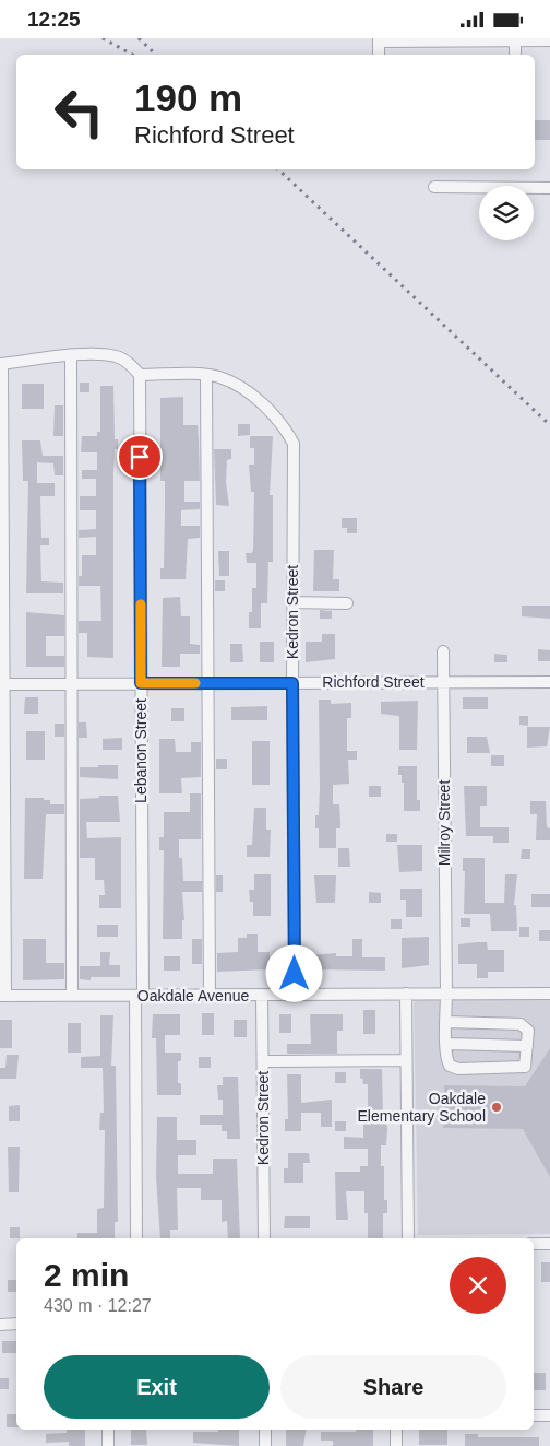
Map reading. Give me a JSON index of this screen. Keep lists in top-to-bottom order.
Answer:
{
  "streets": {
    "street": [
      "Kedron Street",
      "Richford Street",
      "Lebanon Street",
      "Milroy Street",
      "Oakdale Avenue"
    ]
  },
  "crossings": [
    ["Kedron Street", "Richford Street"],
    ["Kedron Street", "Lebanon Street"],
    ["Kedron Street", "Oakdale Avenue"],
    ["Richford Street", "Lebanon Street"],
    ["Richford Street", "Milroy Street"],
    ["Lebanon Street", "Oakdale Avenue"],
    ["Milroy Street", "Oakdale Avenue"]
  ],
  "places": ["Oakdale Elementary School"],
  "page": {
    "status": "12:25",
    "turn": ["190 m", "Richford Street"],
    "heading": ["2 min", "430 m · 12:27"],
    "buttons": ["Exit", "Share"]
  }
}
